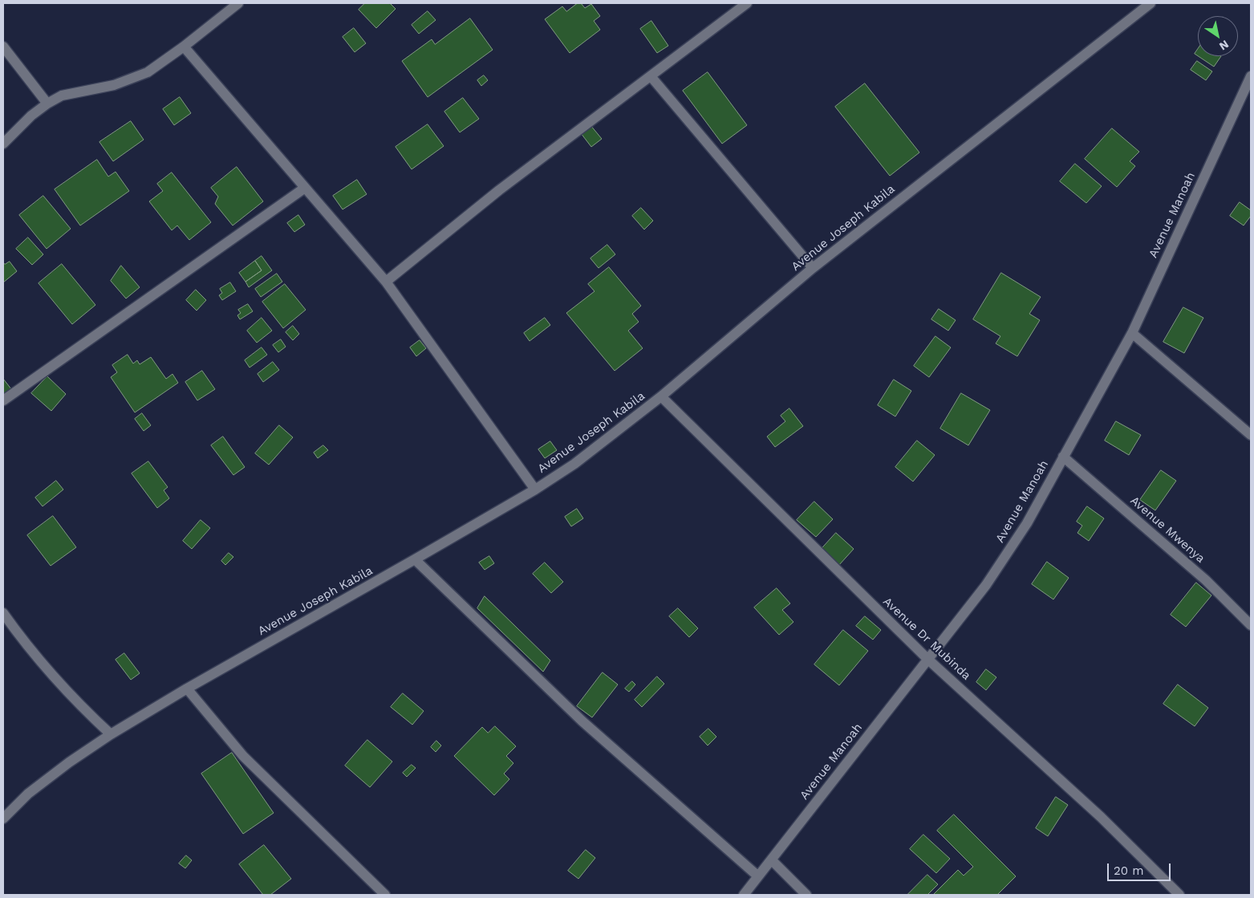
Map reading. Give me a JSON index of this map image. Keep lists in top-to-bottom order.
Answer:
{
  "streets": {
    "street": [
      "Avenue Manoah",
      "Avenue Joseph Kabila",
      "Avenue Mwenya",
      "Avenue Dr Mubinda"
    ]
  },
  "crossings": [
    ["Avenue Manoah", "Avenue Mwenya"],
    ["Avenue Manoah", "Avenue Dr Mubinda"],
    ["Avenue Joseph Kabila", "Avenue Dr Mubinda"]
  ],
  "scale_bar": "20 m",
  "north": "bottom right"
}
